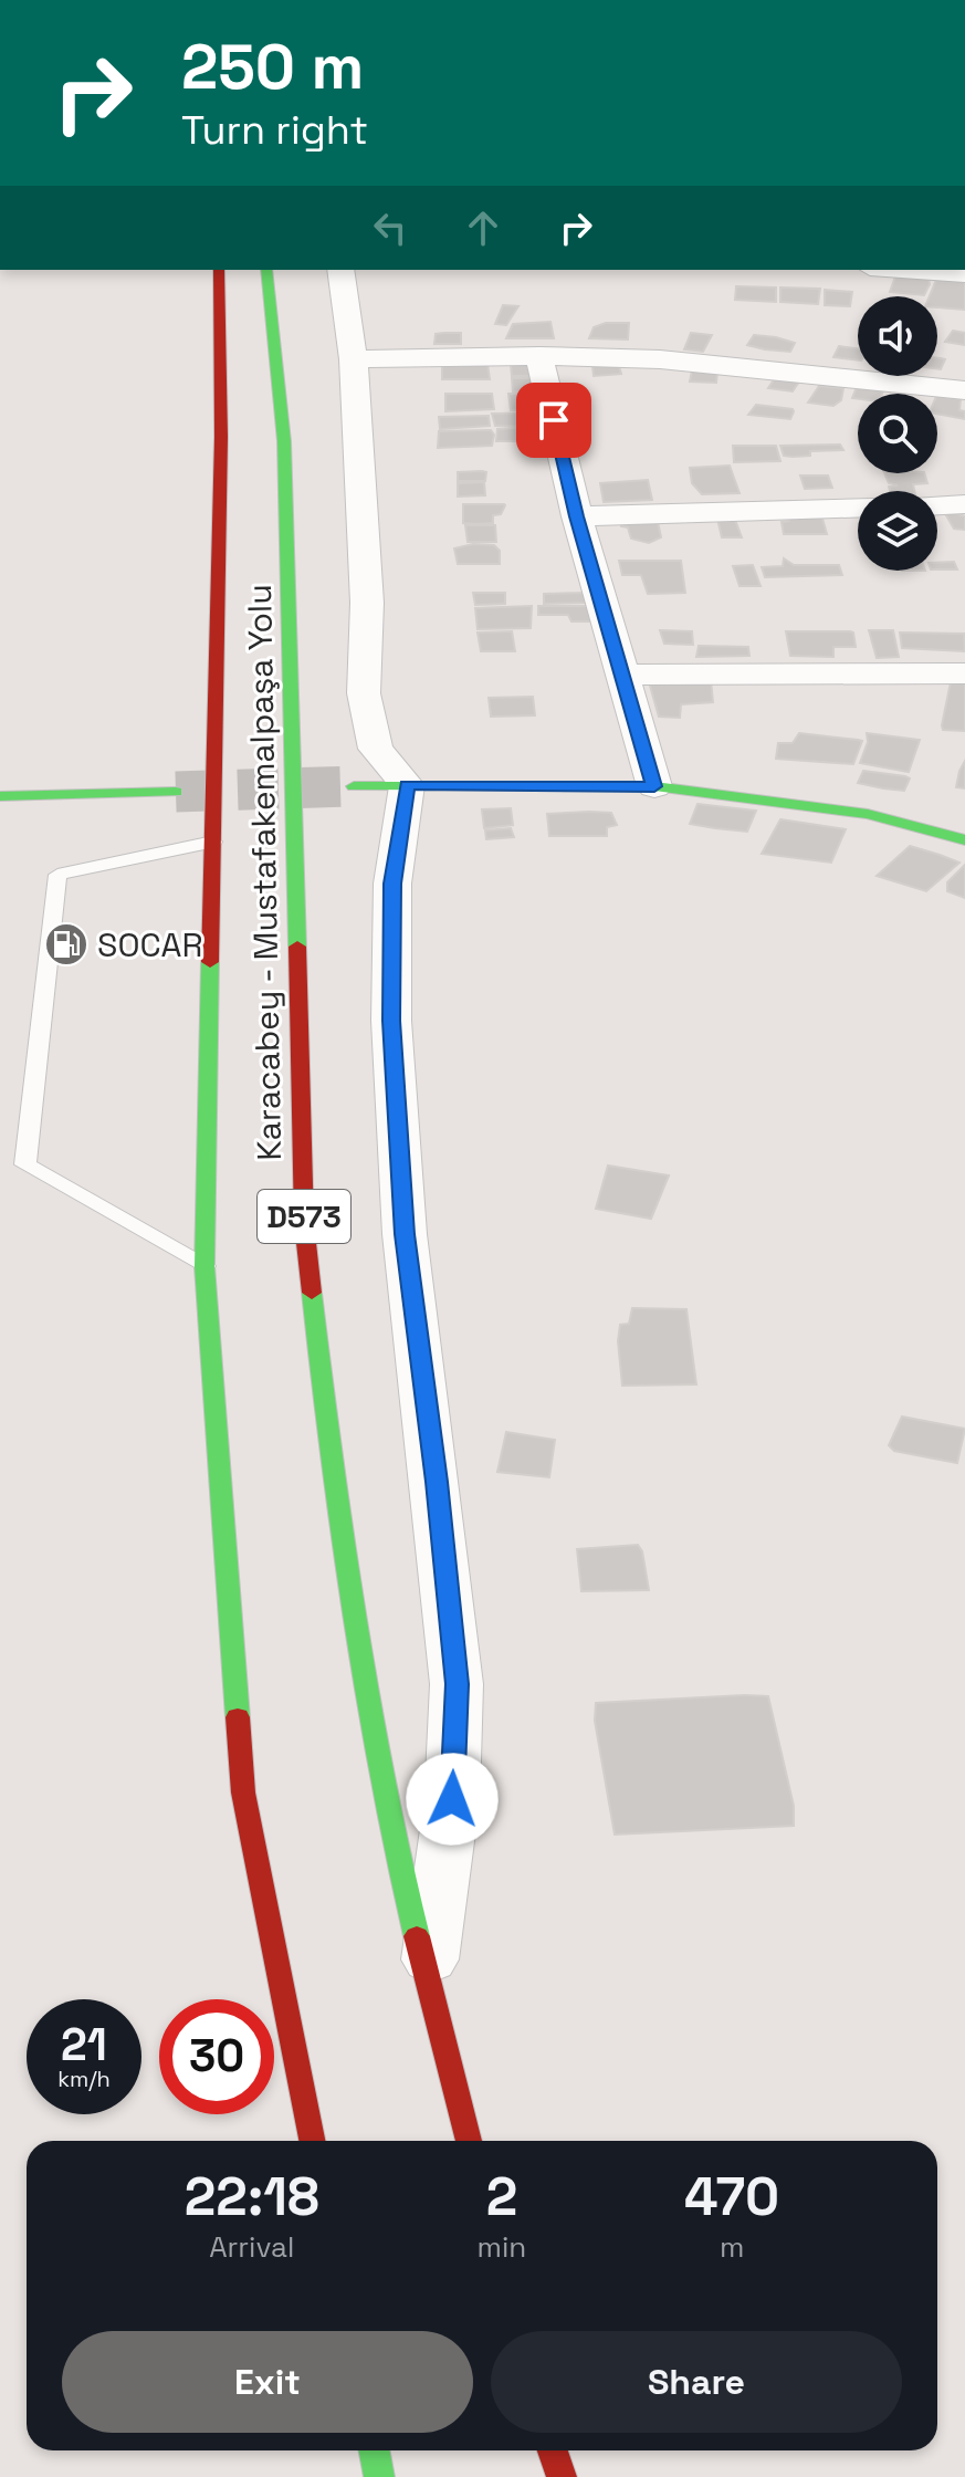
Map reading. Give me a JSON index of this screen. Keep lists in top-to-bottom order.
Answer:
{
  "streets": {
    "main road": ["Karacabey - Mustafakemalpaşa Yolu", "D573"]
  },
  "places": {
    "fuel station": ["SOCAR"]
  },
  "page": {
    "turn": ["250 m", "Turn right"],
    "speed": "21 km/h",
    "limit": "30",
    "eta": [
      "22:18",
      "Arrival",
      "2",
      "min",
      "470",
      "m"
    ],
    "buttons": ["Exit", "Share"]
  }
}
